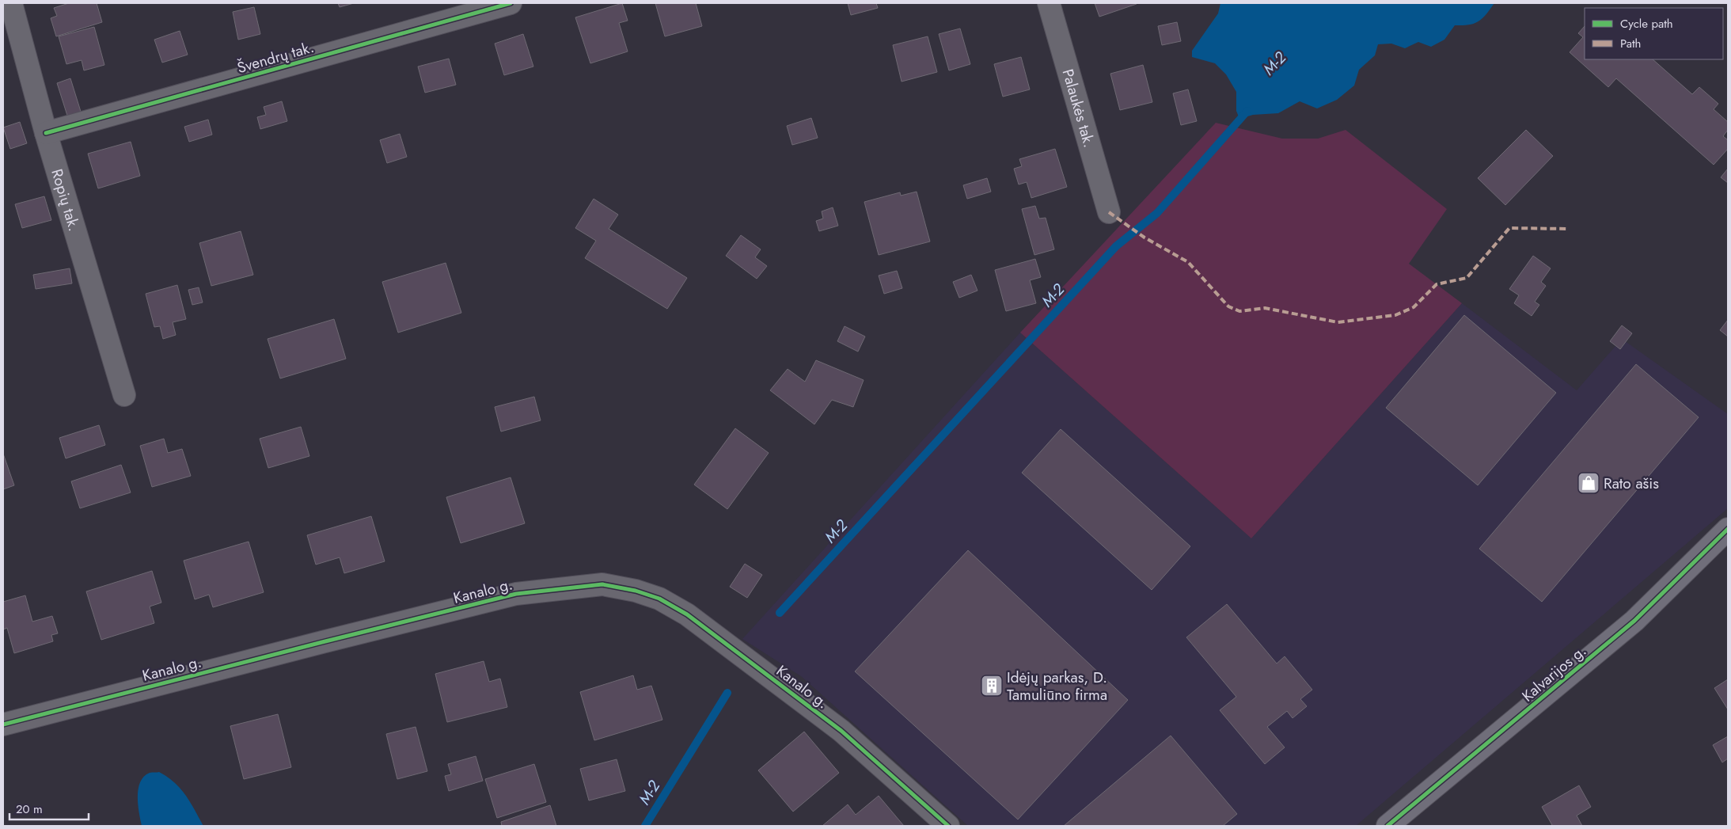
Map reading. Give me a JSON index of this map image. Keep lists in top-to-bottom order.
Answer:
{
  "streets": {
    "main road": ["Kalvarijos g."],
    "street": [
      "Švendrų tak.",
      "Palaukės tak.",
      "Ropių tak.",
      "Kanalo g."
    ]
  },
  "crossings": [
    ["Švendrų tak.", "Ropių tak."]
  ],
  "water": ["M-2"],
  "places": {
    "shop": ["Rato ašis"],
    "building": ["Idėjų parkas, D. Tamuliūno firma"]
  },
  "legend": ["Cycle path", "Path"],
  "scale_bar": "20 m"
}
